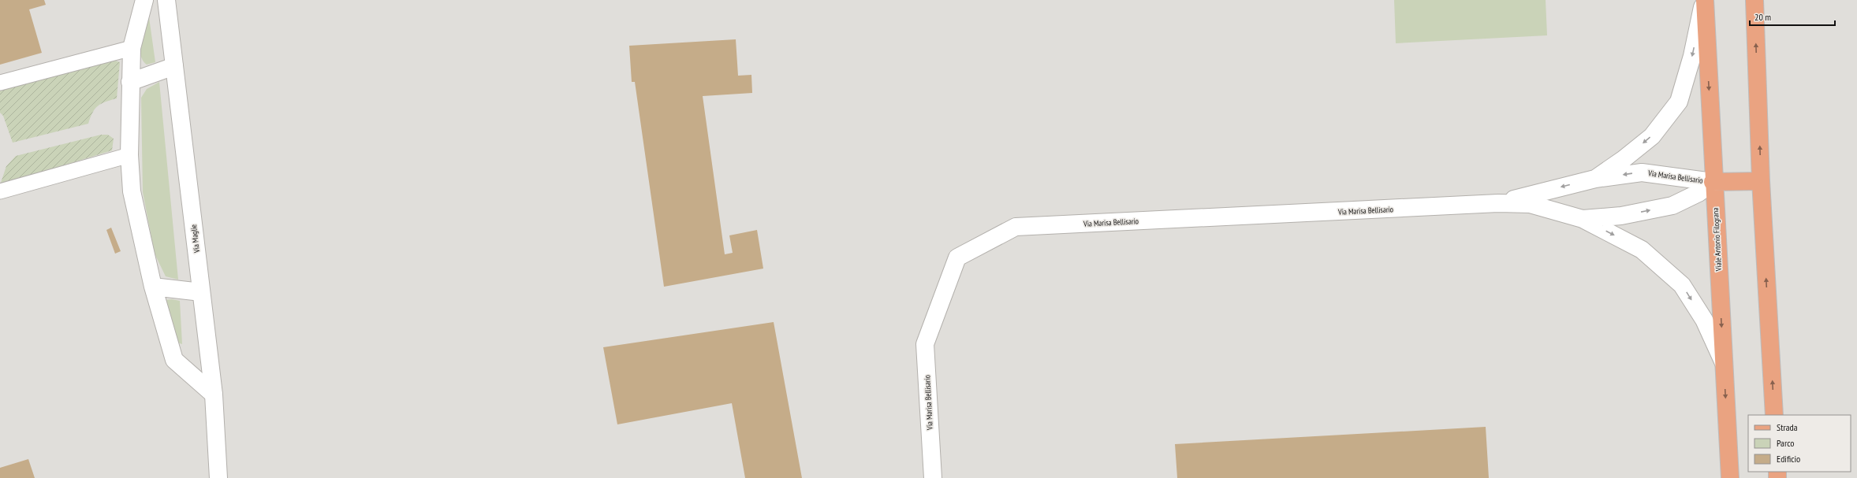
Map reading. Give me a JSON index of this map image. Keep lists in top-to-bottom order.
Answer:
{
  "streets": {
    "main road": ["Viale Antonio Filograna"],
    "street": ["Via Marisa Bellisario", "Via Maglie"]
  },
  "crossings": [
    ["Via Marisa Bellisario", "Viale Antonio Filograna"]
  ],
  "legend": ["Strada", "Parco", "Edificio"],
  "scale_bar": "20 m"
}
